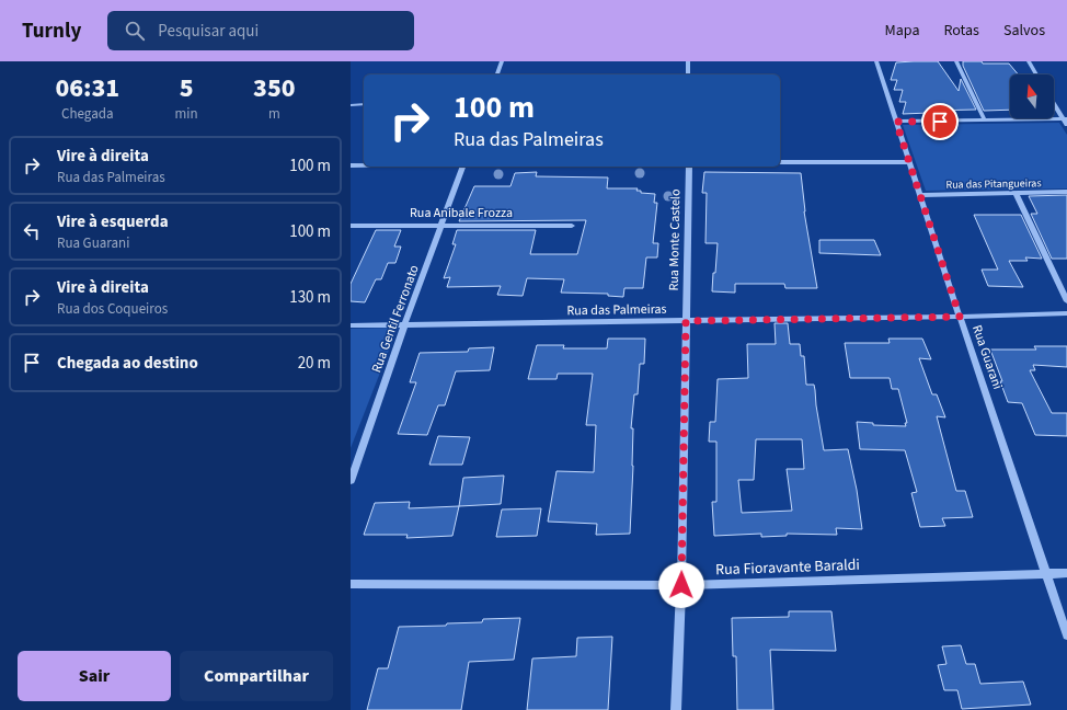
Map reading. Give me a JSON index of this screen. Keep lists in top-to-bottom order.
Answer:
{
  "streets": {
    "street": [
      "Rua das Pitangueiras",
      "Rua Anibale Frozza",
      "Rua Monte Castelo",
      "Rua das Palmeiras",
      "Rua Gentil Ferronato",
      "Rua Guarani",
      "Rua Fioravante Baraldi"
    ]
  },
  "crossings": [
    ["Rua das Pitangueiras", "Rua Guarani"],
    ["Rua Anibale Frozza", "Rua Gentil Ferronato"],
    ["Rua Monte Castelo", "Rua das Palmeiras"],
    ["Rua Monte Castelo", "Rua Fioravante Baraldi"],
    ["Rua das Palmeiras", "Rua Gentil Ferronato"],
    ["Rua das Palmeiras", "Rua Guarani"],
    ["Rua Guarani", "Rua Fioravante Baraldi"]
  ],
  "north": "top",
  "page": {
    "header": "Turnly",
    "search": "Pesquisar aqui",
    "nav": ["Mapa", "Rotas", "Salvos"],
    "eta": [
      "06:31",
      "Chegada",
      "5",
      "min",
      "350",
      "m"
    ],
    "turn": ["100 m", "Rua das Palmeiras"],
    "list": [
      {
        "name": "Vire à direita",
        "note": "Rua das Palmeiras",
        "value": "100 m"
      },
      {
        "name": "Vire à esquerda",
        "note": "Rua Guarani",
        "value": "100 m"
      },
      {
        "name": "Vire à direita",
        "note": "Rua dos Coqueiros",
        "value": "130 m"
      },
      {
        "name": "Chegada ao destino",
        "value": "20 m"
      }
    ],
    "buttons": ["Sair", "Compartilhar"]
  }
}
